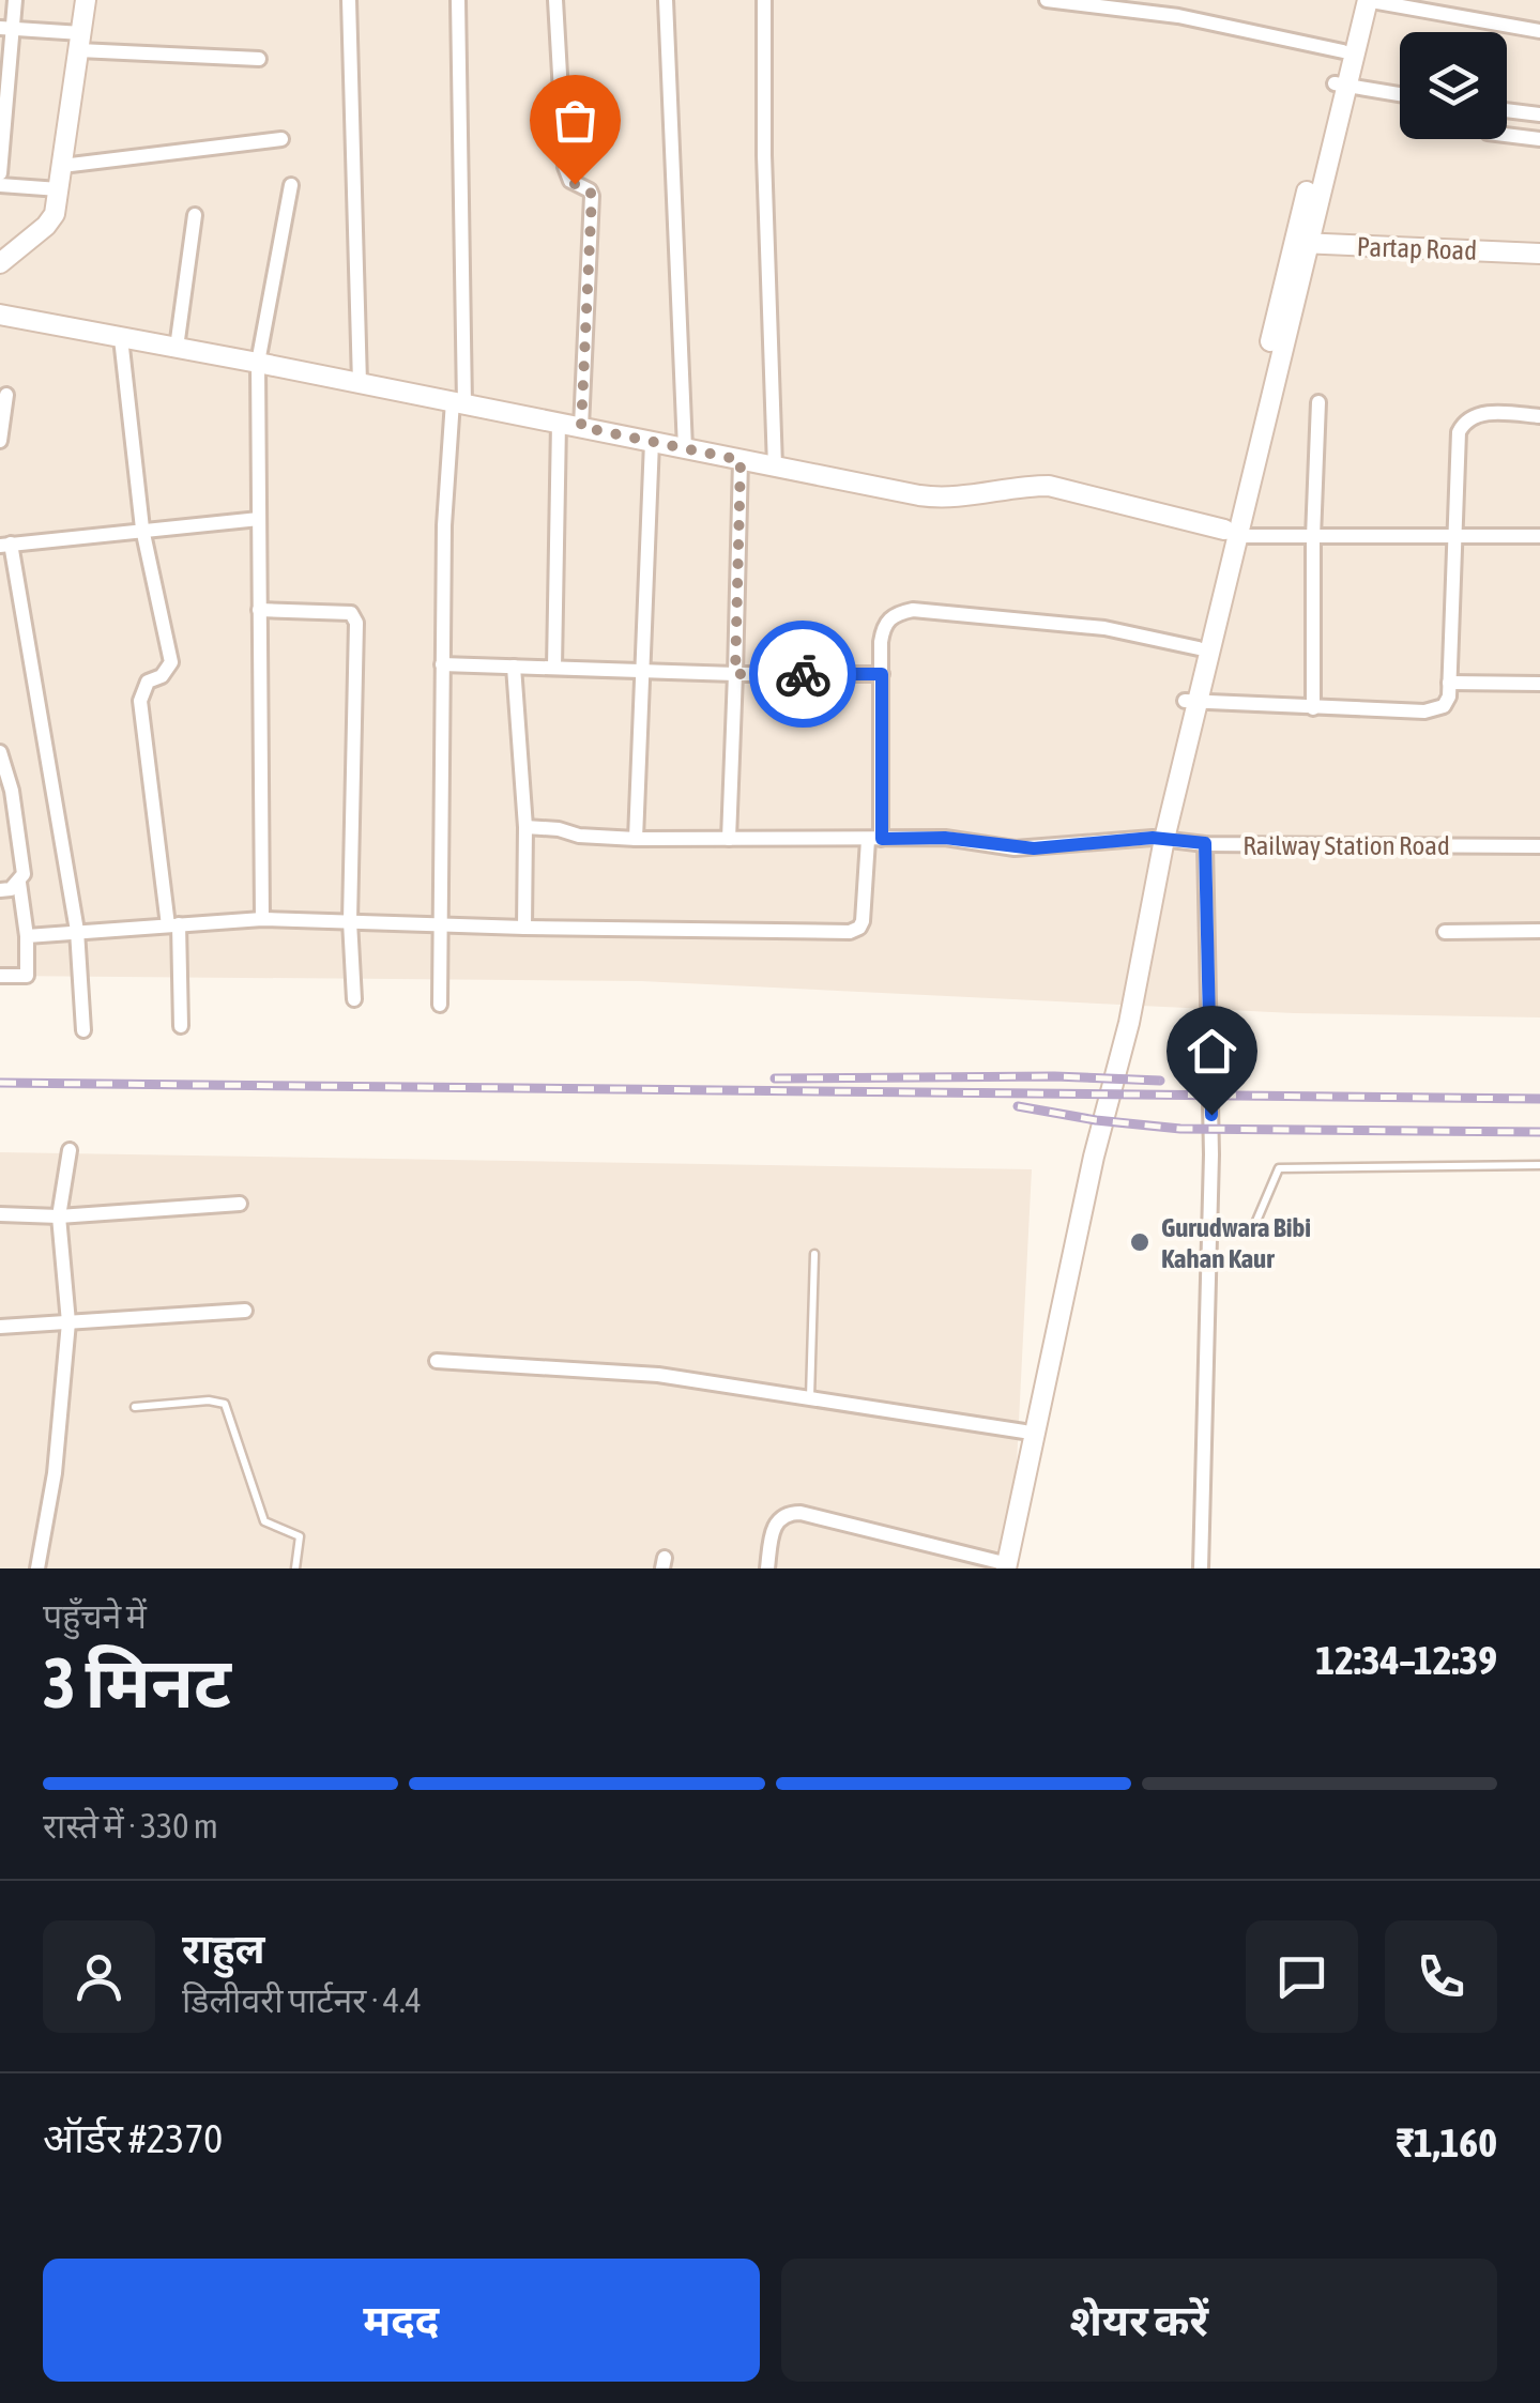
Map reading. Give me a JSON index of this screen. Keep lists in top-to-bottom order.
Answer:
{
  "streets": {
    "street": ["Partap Road", "Railway Station Road"]
  },
  "places": ["Gurudwara Bibi Kahan Kaur"],
  "page": {
    "heading": ["3 मिनट", "पहुँचने में", "12:34–12:39"],
    "panel": [
      "राहुल",
      "डिलीवरी पार्टनर · 4.4",
      "ऑर्डर #2370",
      "₹1,160"
    ],
    "bar": "रास्ते में · 330 m",
    "buttons": ["मदद", "शेयर करें"]
  }
}
